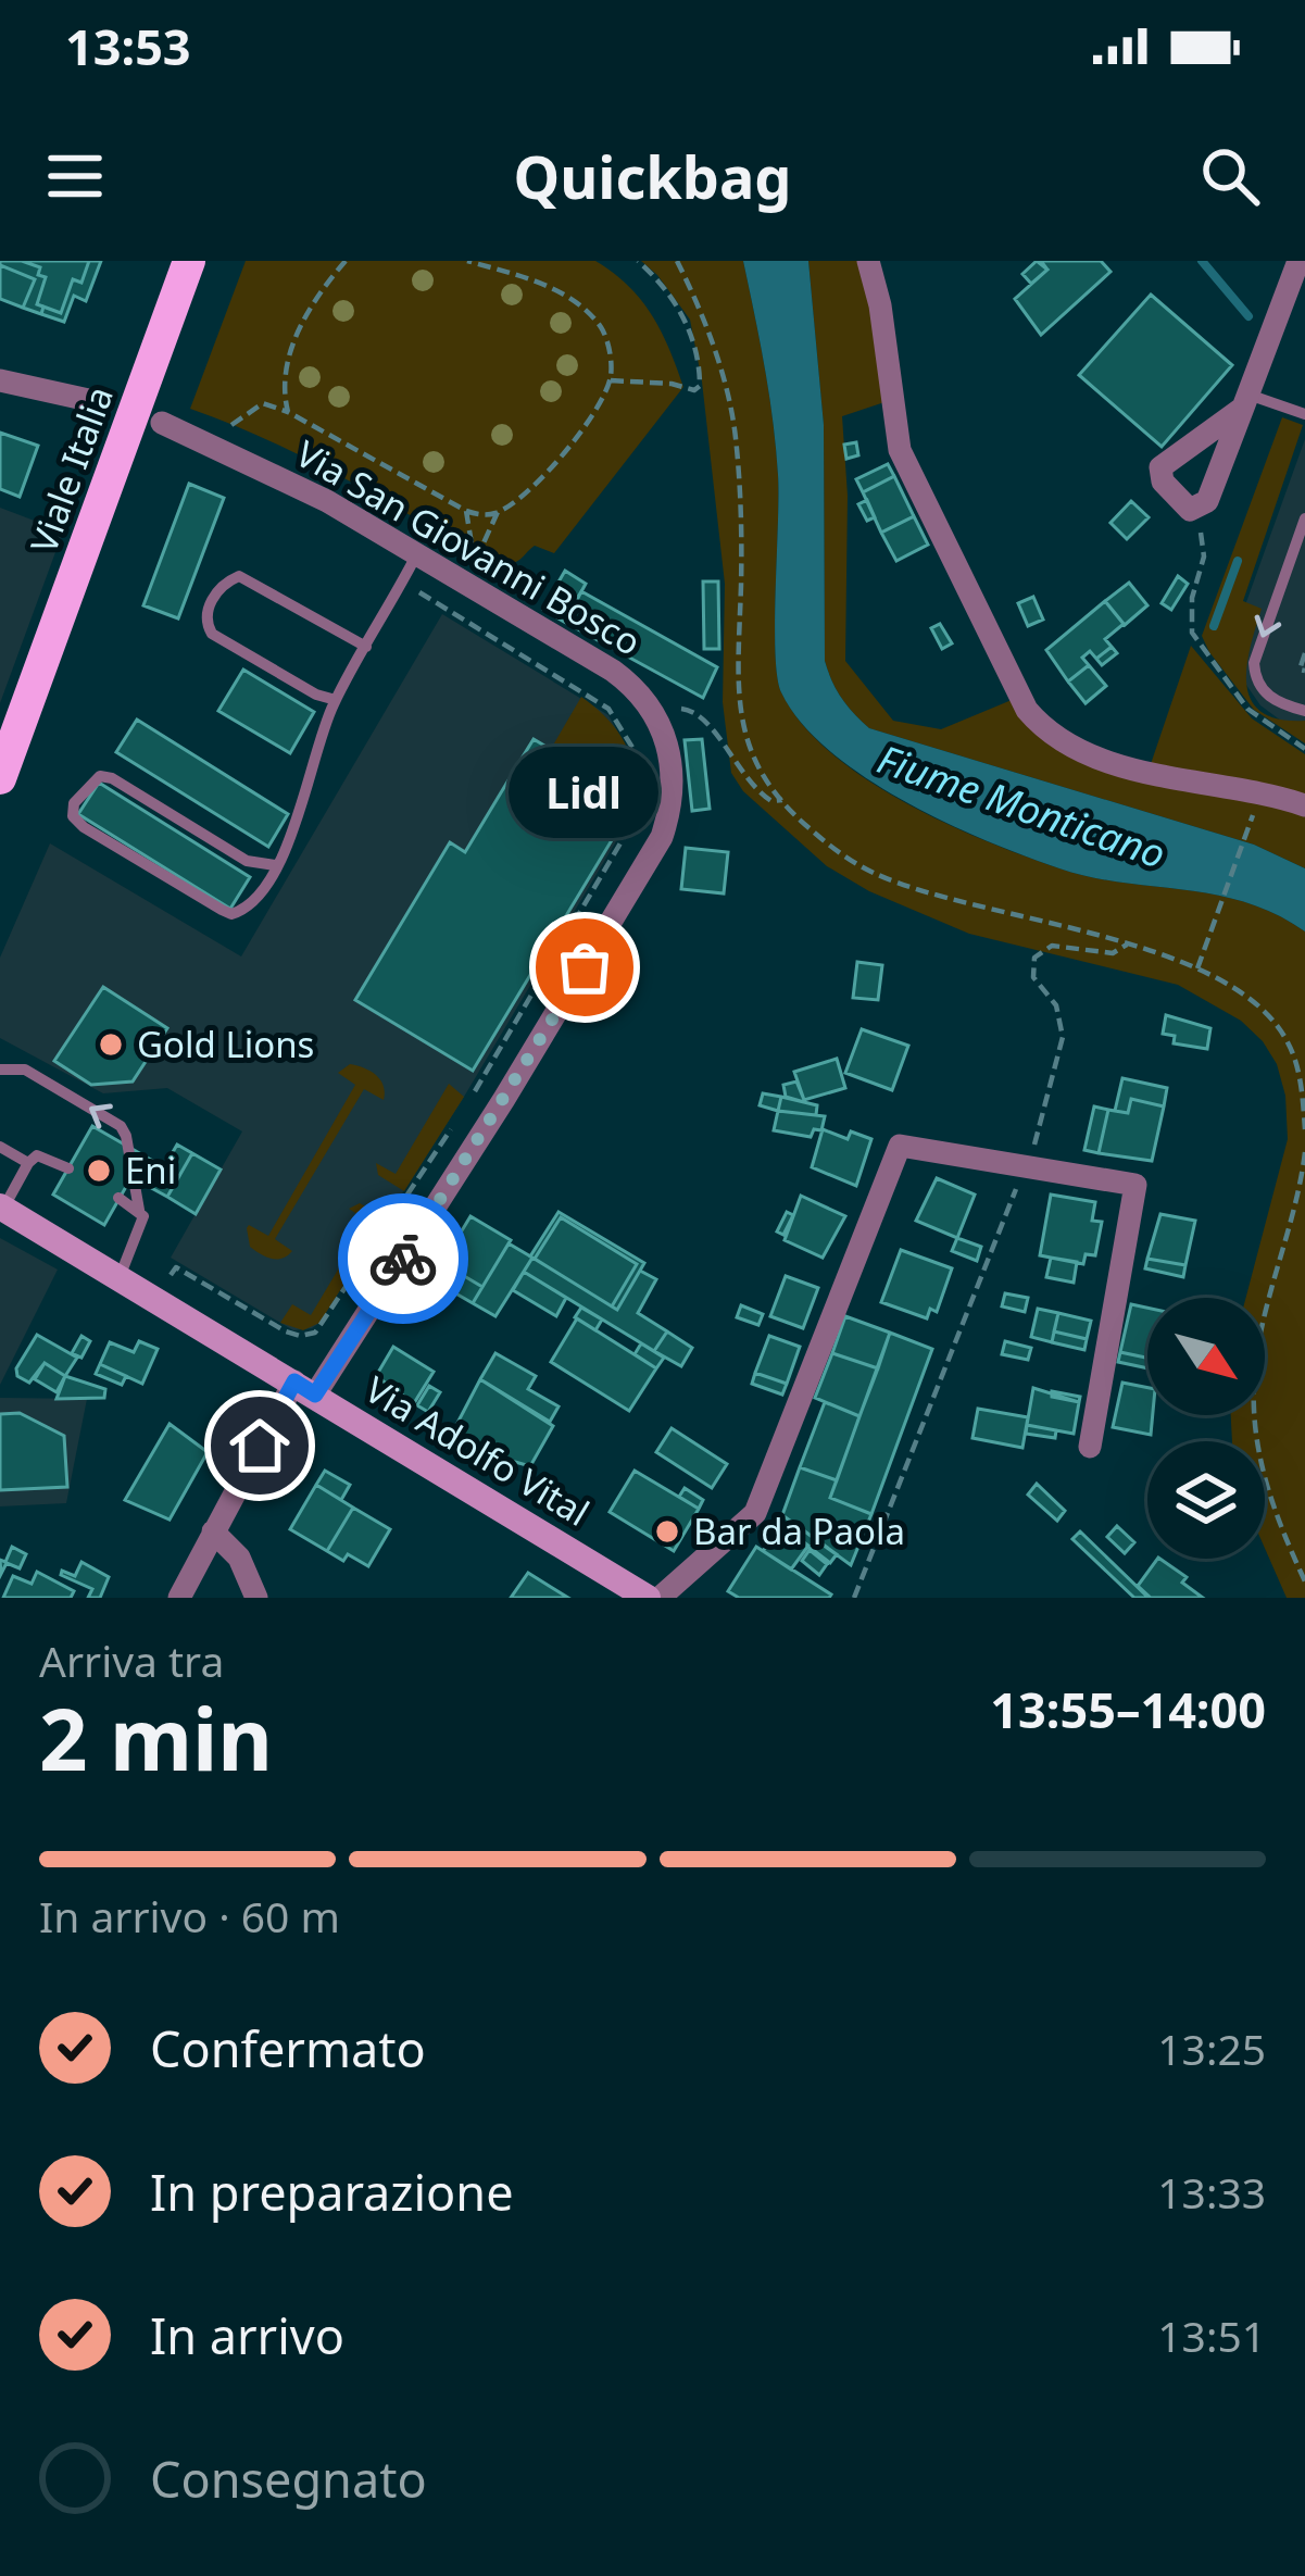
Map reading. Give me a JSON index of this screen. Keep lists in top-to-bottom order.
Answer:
{
  "streets": {
    "main road": ["Viale Italia"],
    "street": ["Via San Giovanni Bosco", "Via Adolfo Vital"]
  },
  "crossings": [
    ["Via San Giovanni Bosco", "Via Adolfo Vital"]
  ],
  "water": ["Fiume Monticano"],
  "places": [
    "Lidl",
    "Gold Lions",
    "Eni",
    "Bar da Paola"
  ],
  "north": "bottom right",
  "page": {
    "status": "13:53",
    "header": "Quickbag",
    "bubble": "Lidl",
    "heading": ["2 min", "Arriva tra", "13:55–14:00"],
    "bar": "In arrivo · 60 m",
    "list": [
      ["Confermato", "13:25"],
      ["In preparazione", "13:33"],
      ["In arrivo", "13:51"],
      "Consegnato"
    ]
  }
}
